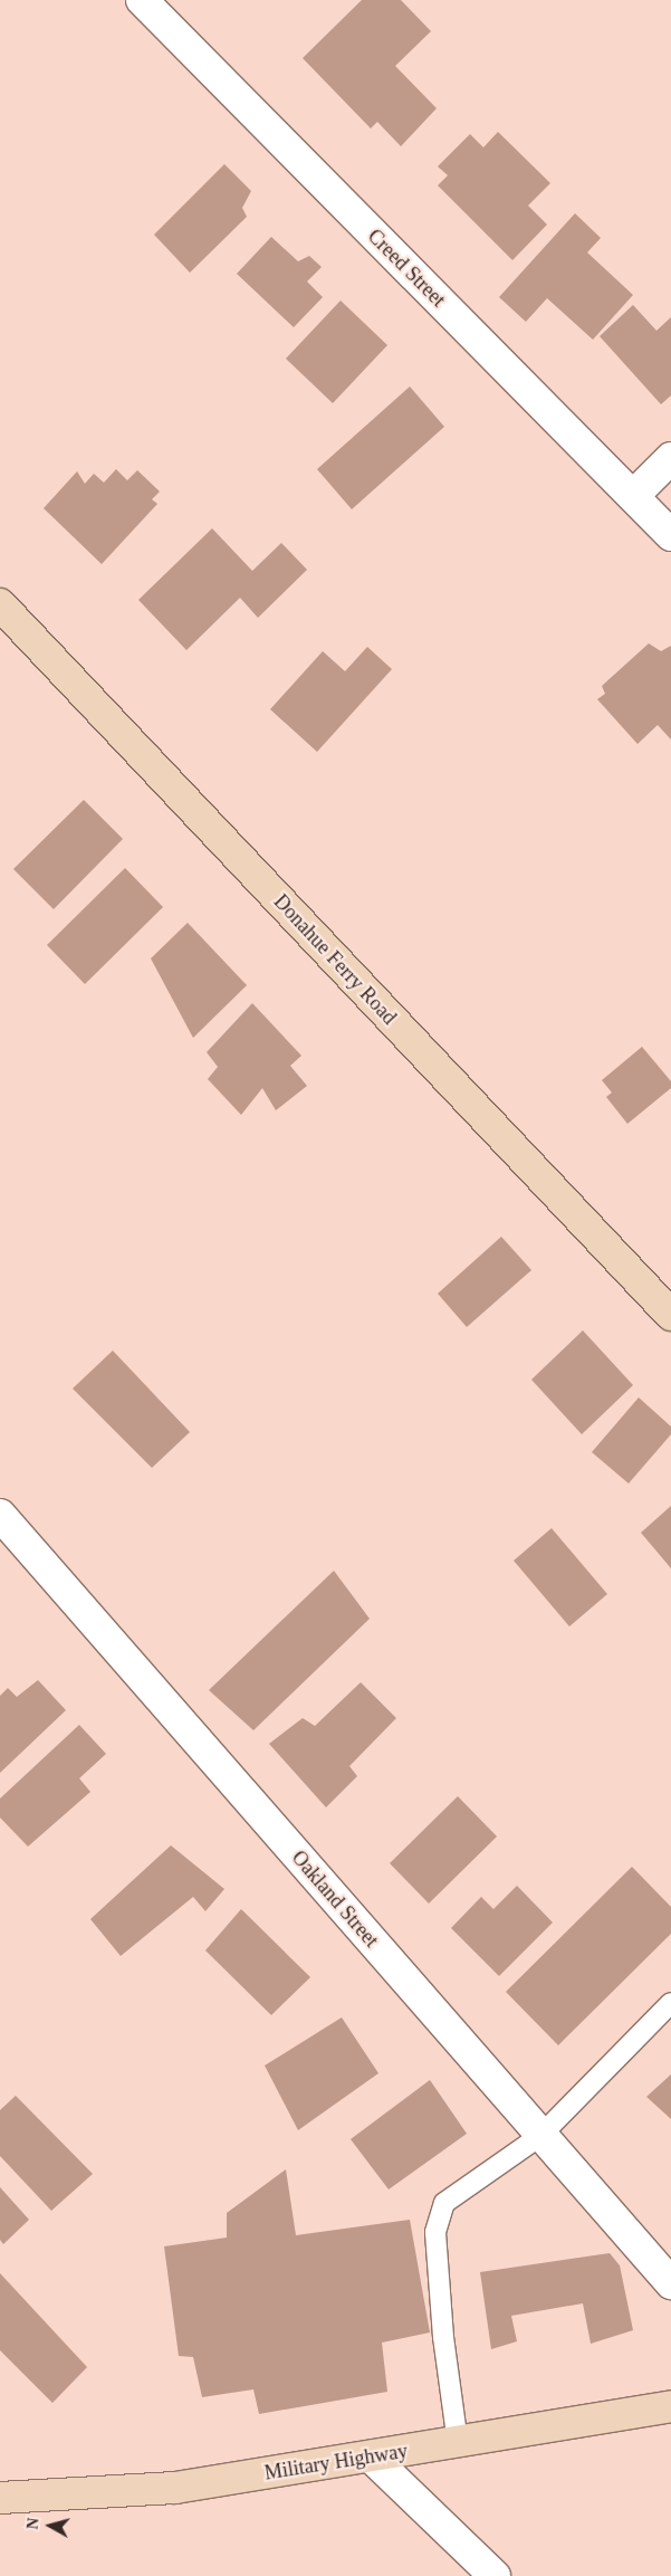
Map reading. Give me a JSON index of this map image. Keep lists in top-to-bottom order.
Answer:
{
  "streets": {
    "main road": ["Donahue Ferry Road", "Military Highway"],
    "street": ["Creed Street", "Oakland Street"]
  },
  "north": "left"
}
